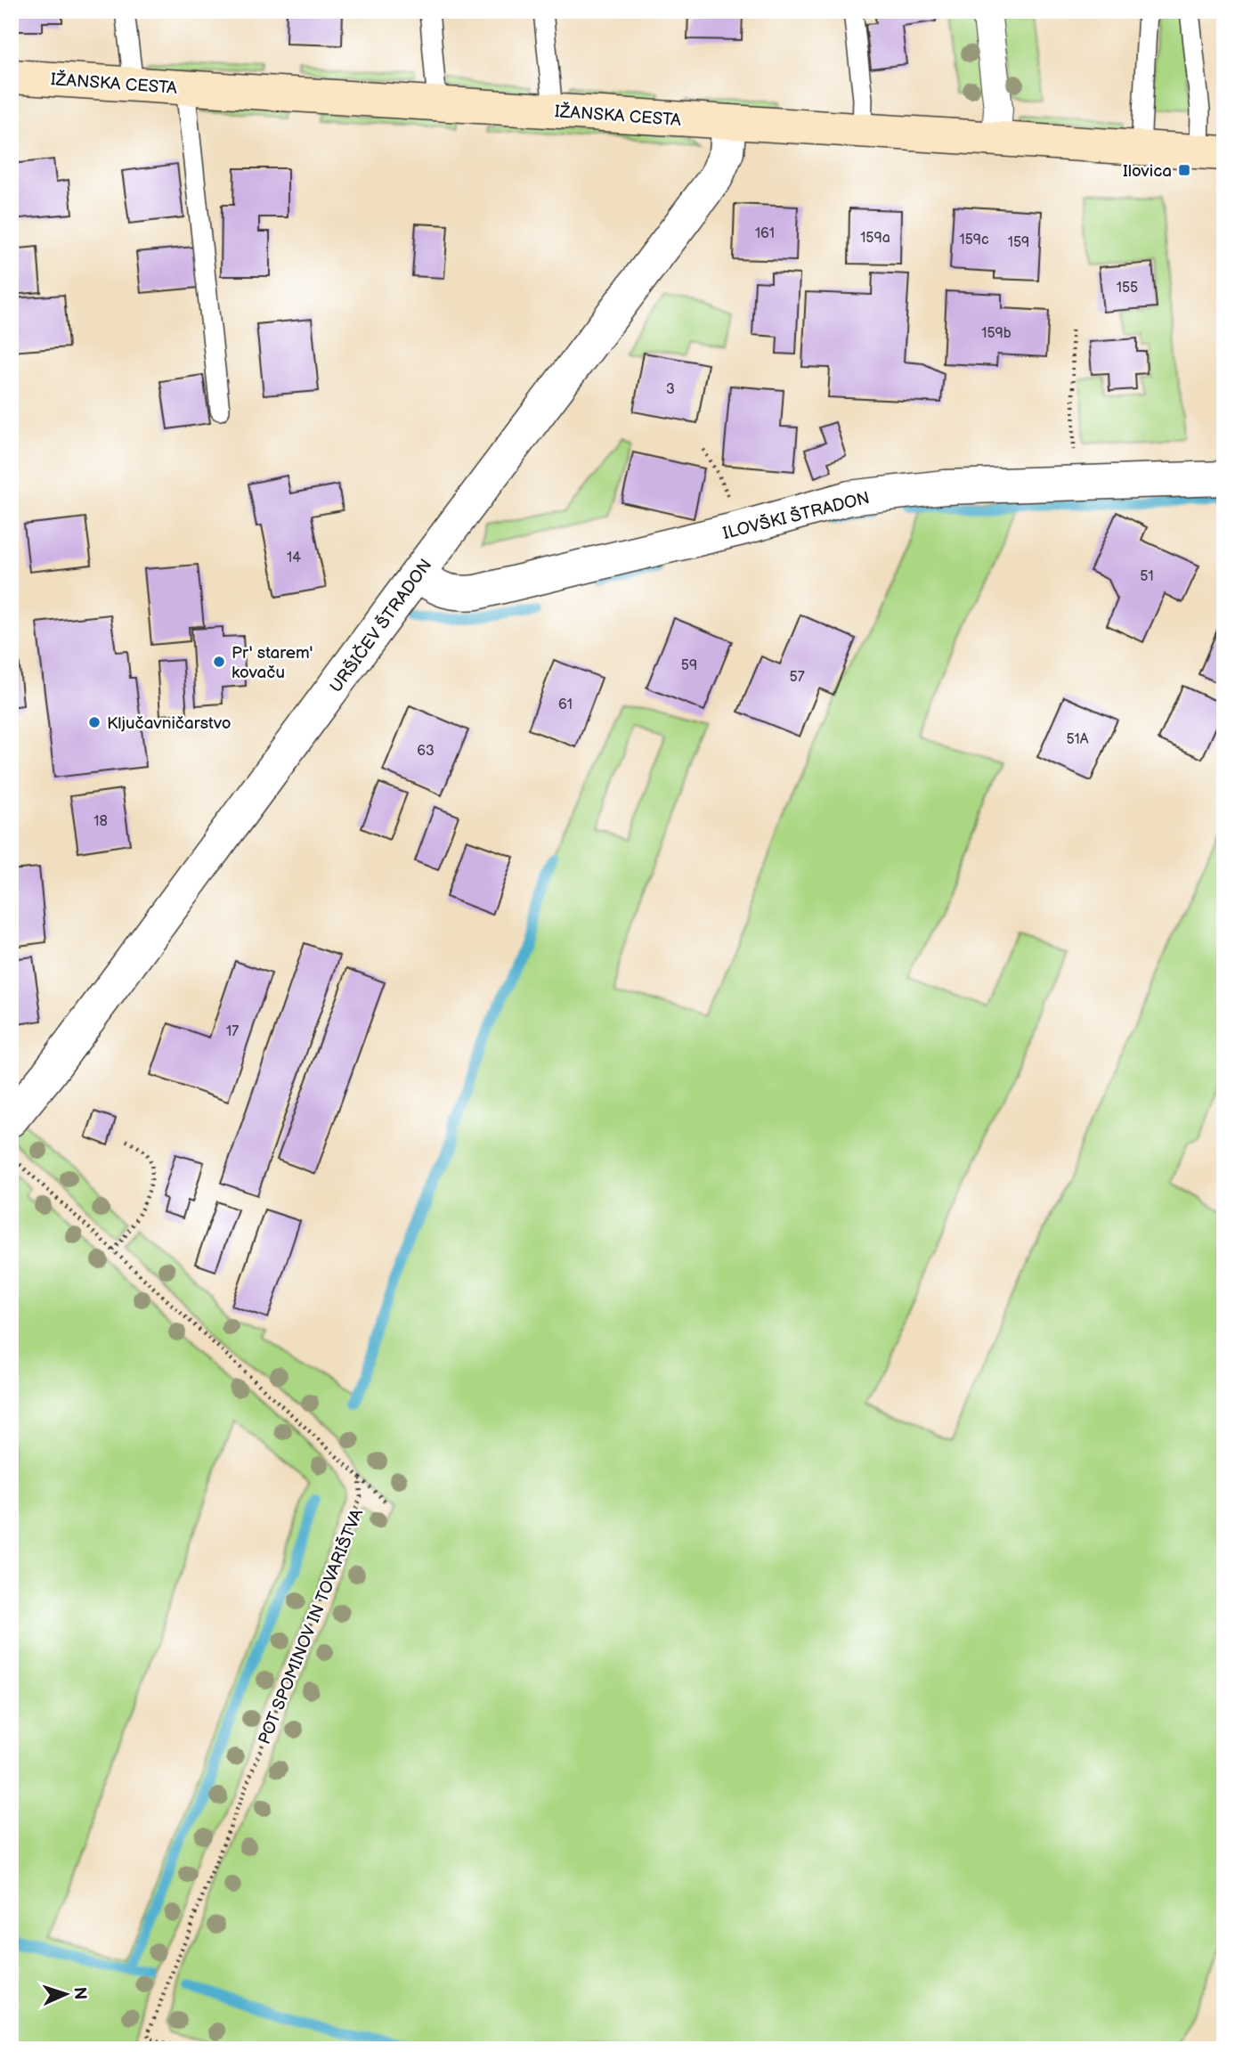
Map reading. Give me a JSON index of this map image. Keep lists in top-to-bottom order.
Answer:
{
  "streets": {
    "main road": ["IŽANSKA CESTA"],
    "street": ["ILOVŠKI ŠTRADON", "URŠIČEV ŠTRADON"],
    "path": ["POT SPOMINOV IN TOVARIŠTVA"]
  },
  "crossings": [
    ["IŽANSKA CESTA", "URŠIČEV ŠTRADON"],
    ["ILOVŠKI ŠTRADON", "URŠIČEV ŠTRADON"]
  ],
  "places": {
    "transit": ["Ilovica"],
    "other": ["Pr' starem' kovaču", "Ključavničarstvo"]
  },
  "house_numbers": [
    "161",
    "159a",
    "159c",
    "159",
    "155",
    "159b",
    "3",
    "14",
    "51",
    "59",
    "57",
    "61",
    "51A",
    "63",
    "18",
    "17"
  ],
  "north": "right"
}
